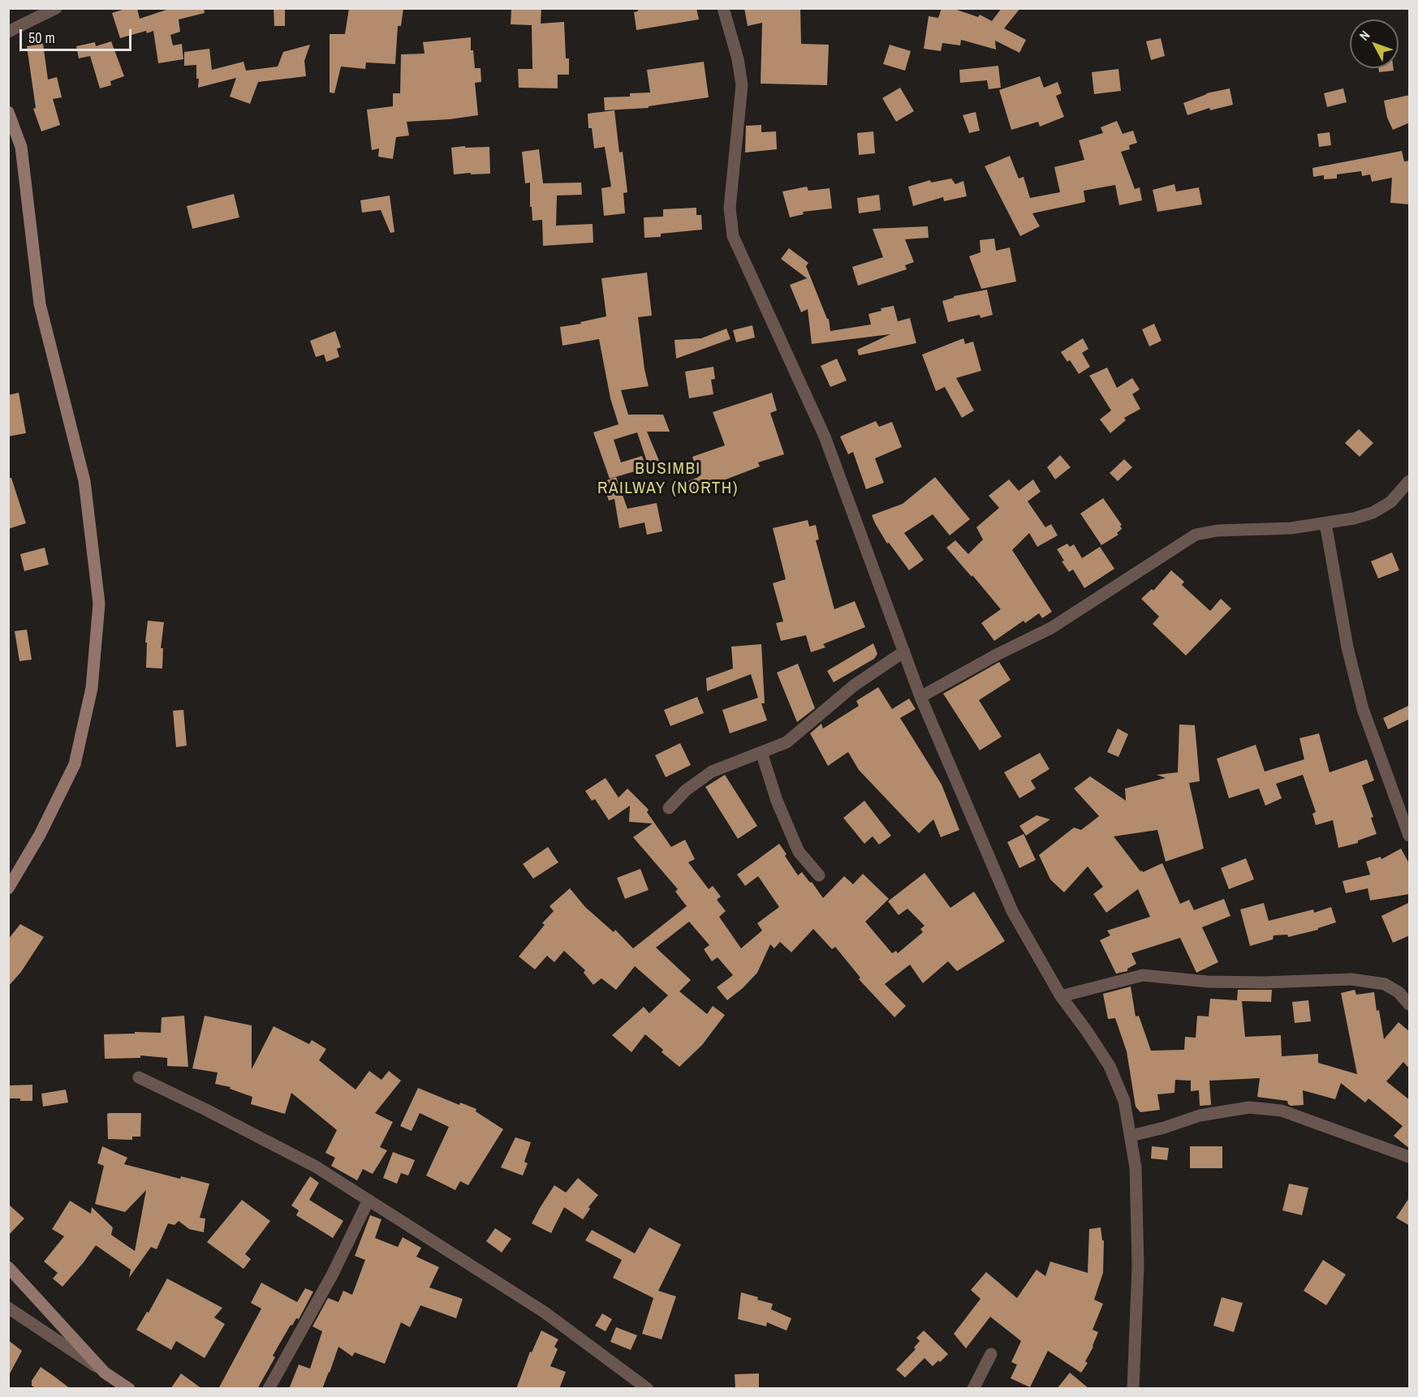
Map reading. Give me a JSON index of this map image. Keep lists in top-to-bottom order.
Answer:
{
  "districts": ["BUSIMBI RAILWAY (NORTH)"],
  "scale_bar": "50 m",
  "north": "top left"
}
